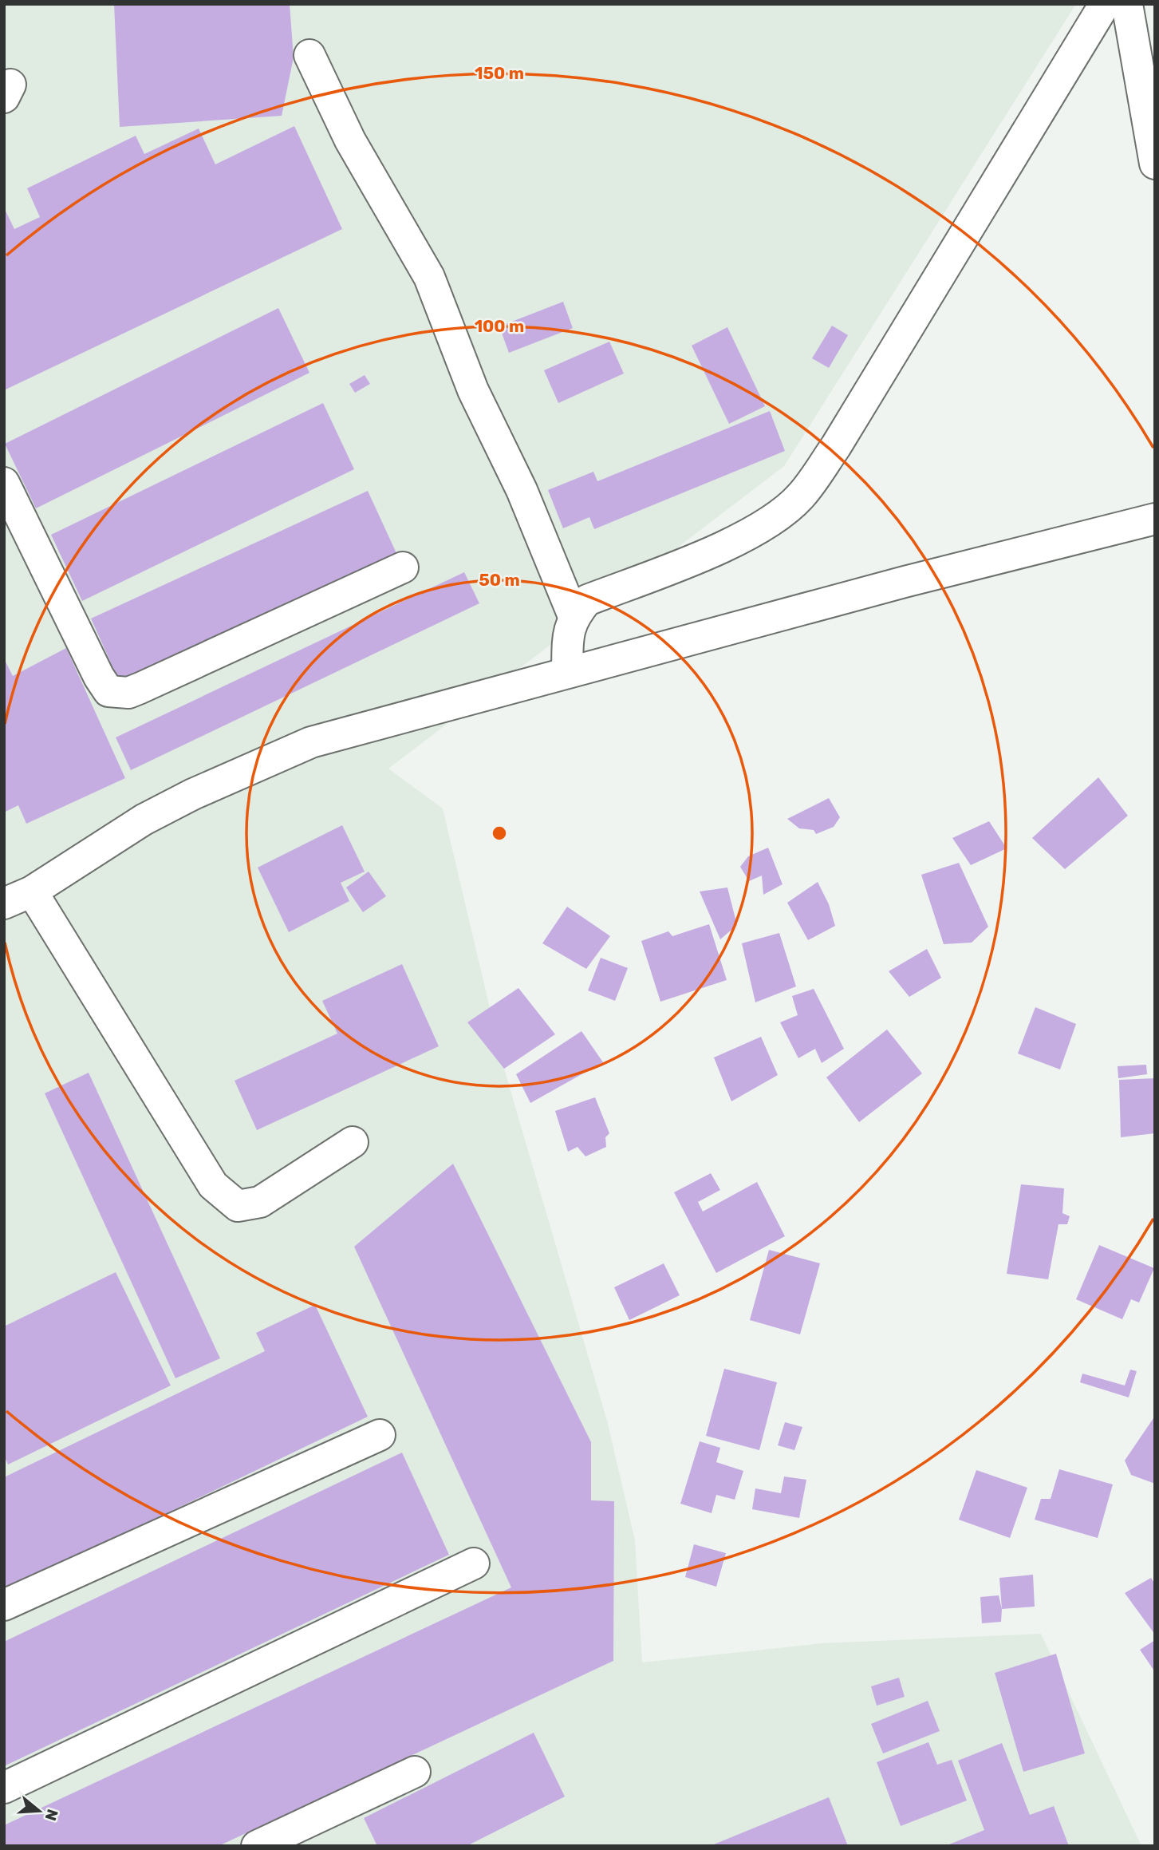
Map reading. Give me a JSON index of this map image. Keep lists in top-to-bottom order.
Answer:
{
  "north": "right",
  "rings": ["150 m", "100 m", "50 m"]
}
